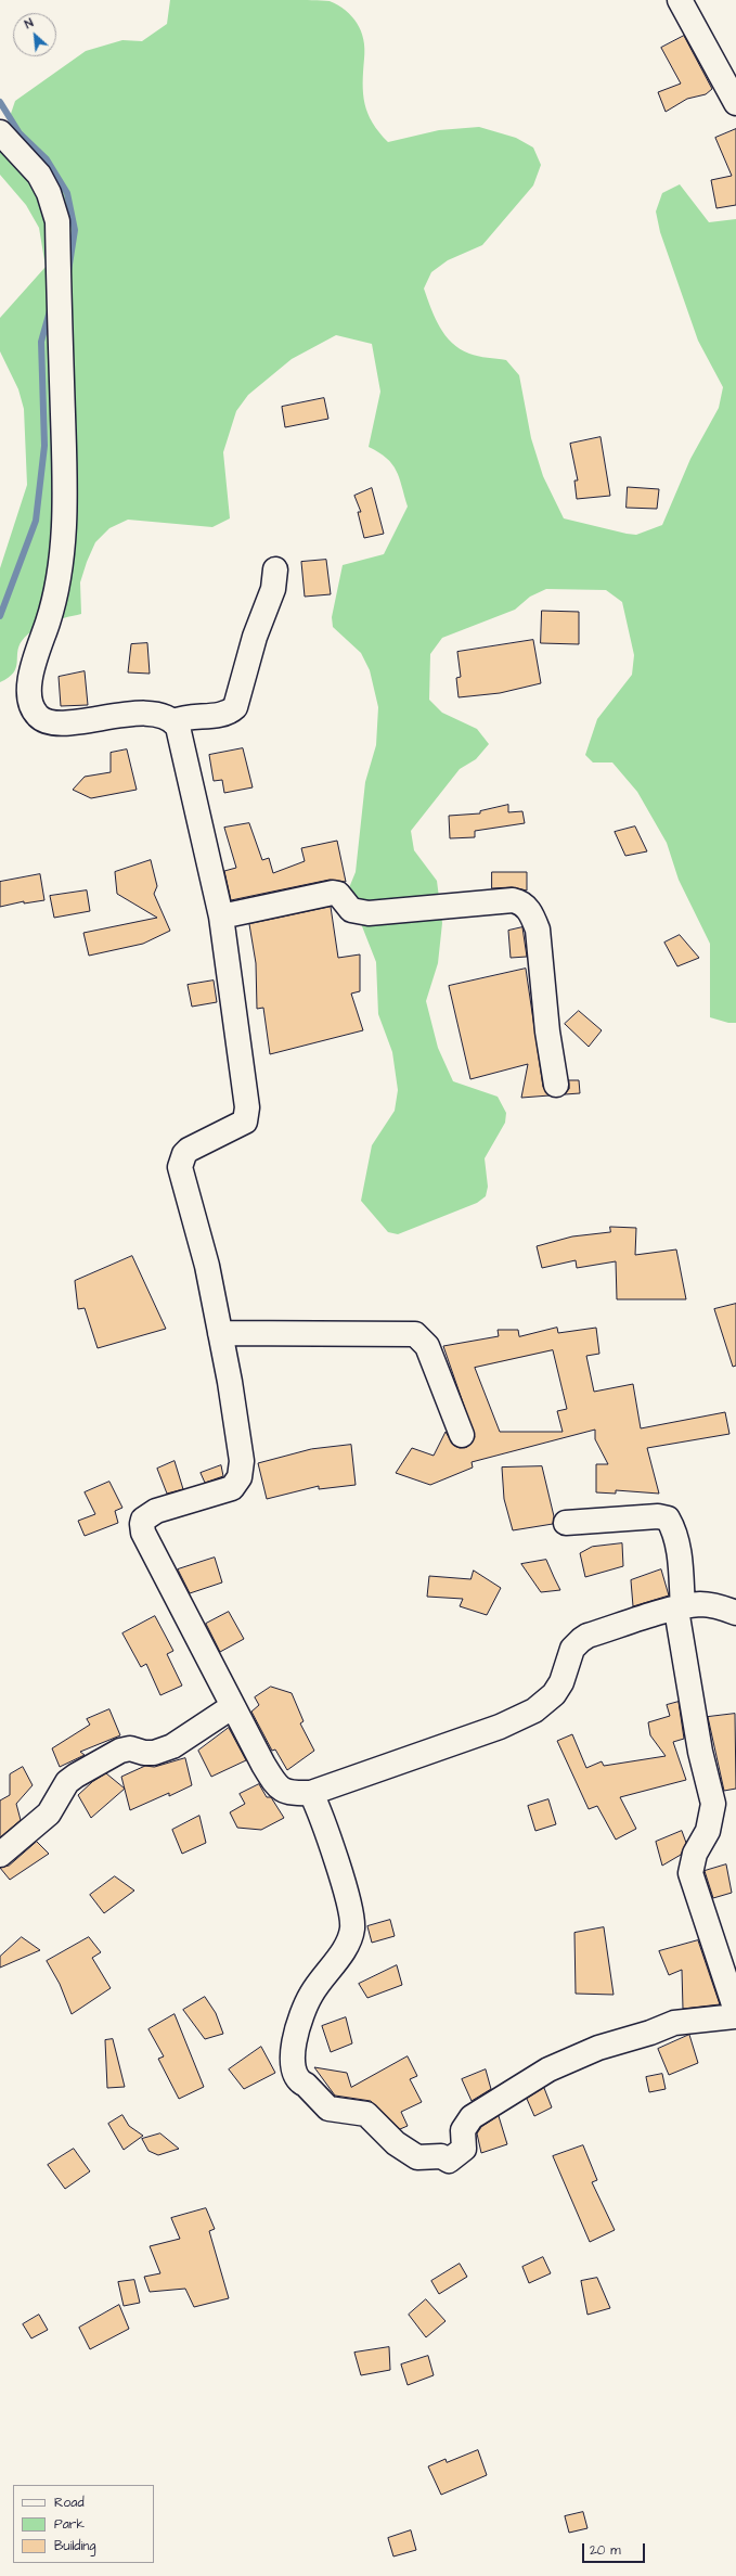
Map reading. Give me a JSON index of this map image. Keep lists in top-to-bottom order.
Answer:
{
  "legend": ["Road", "Park", "Building"],
  "scale_bar": "20 m",
  "north": "top left"
}
